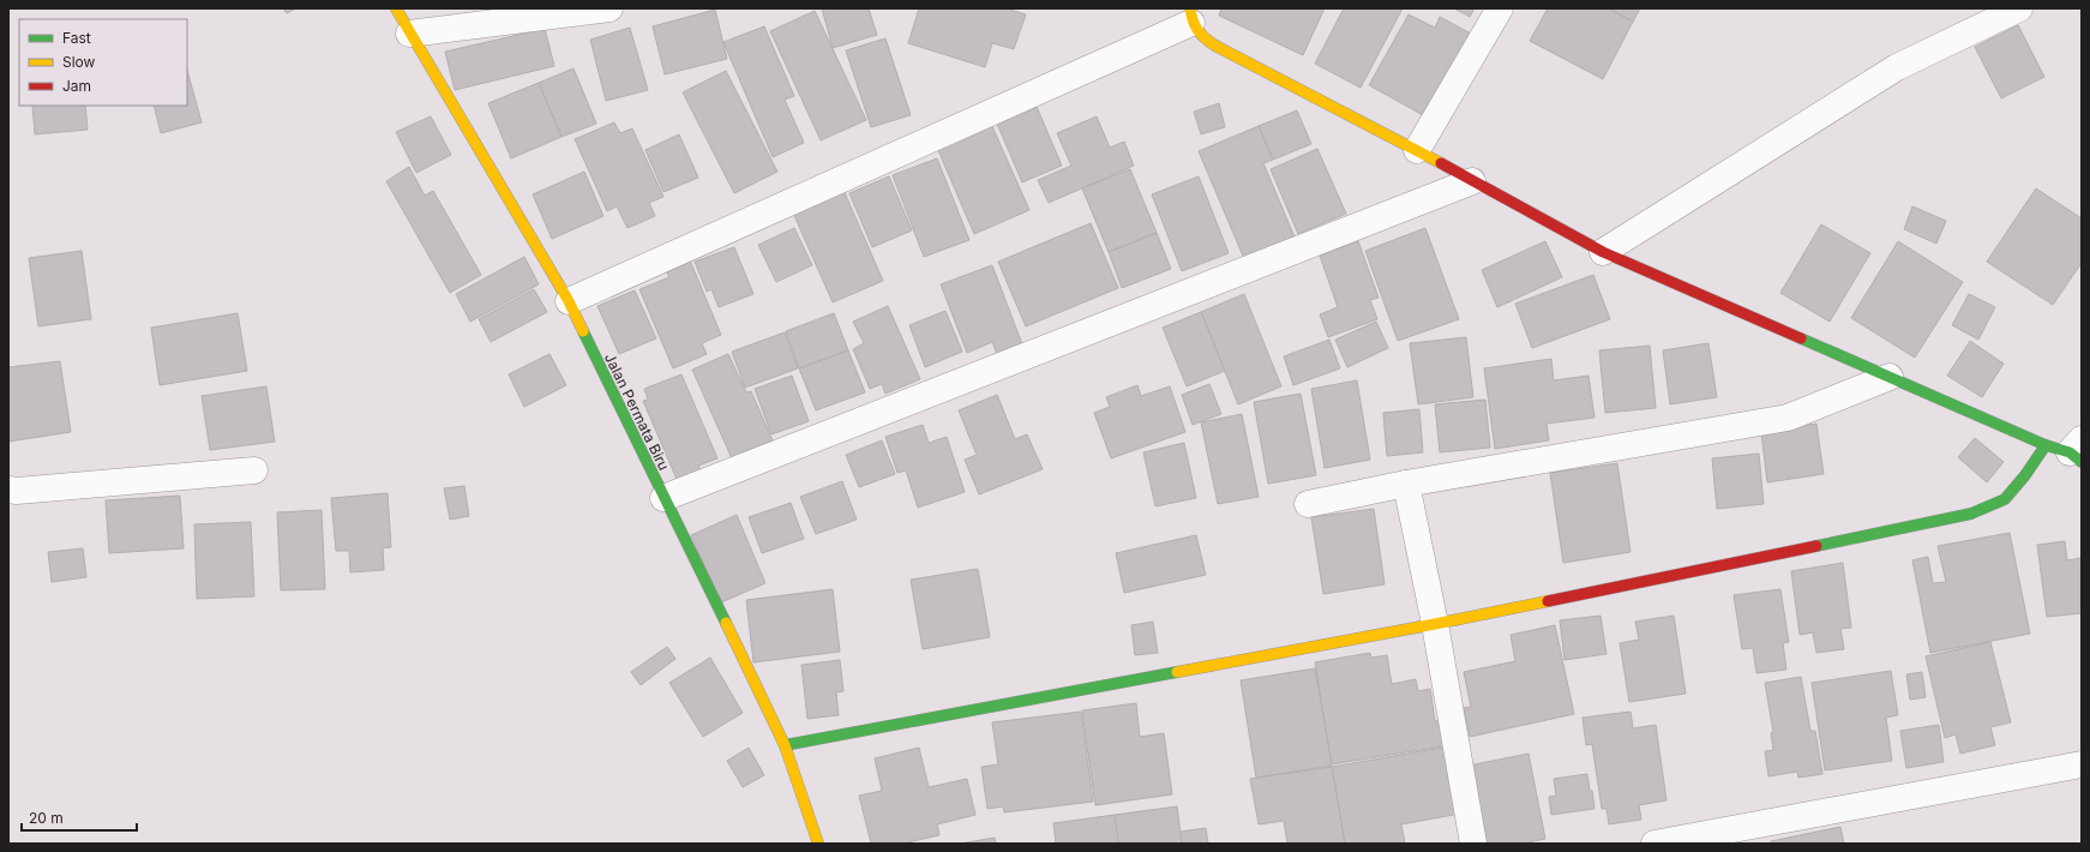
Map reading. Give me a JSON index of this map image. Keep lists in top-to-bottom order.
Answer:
{
  "streets": {
    "street": ["Jalan Permata Biru"]
  },
  "legend": ["Fast", "Slow", "Jam"],
  "scale_bar": "20 m"
}
